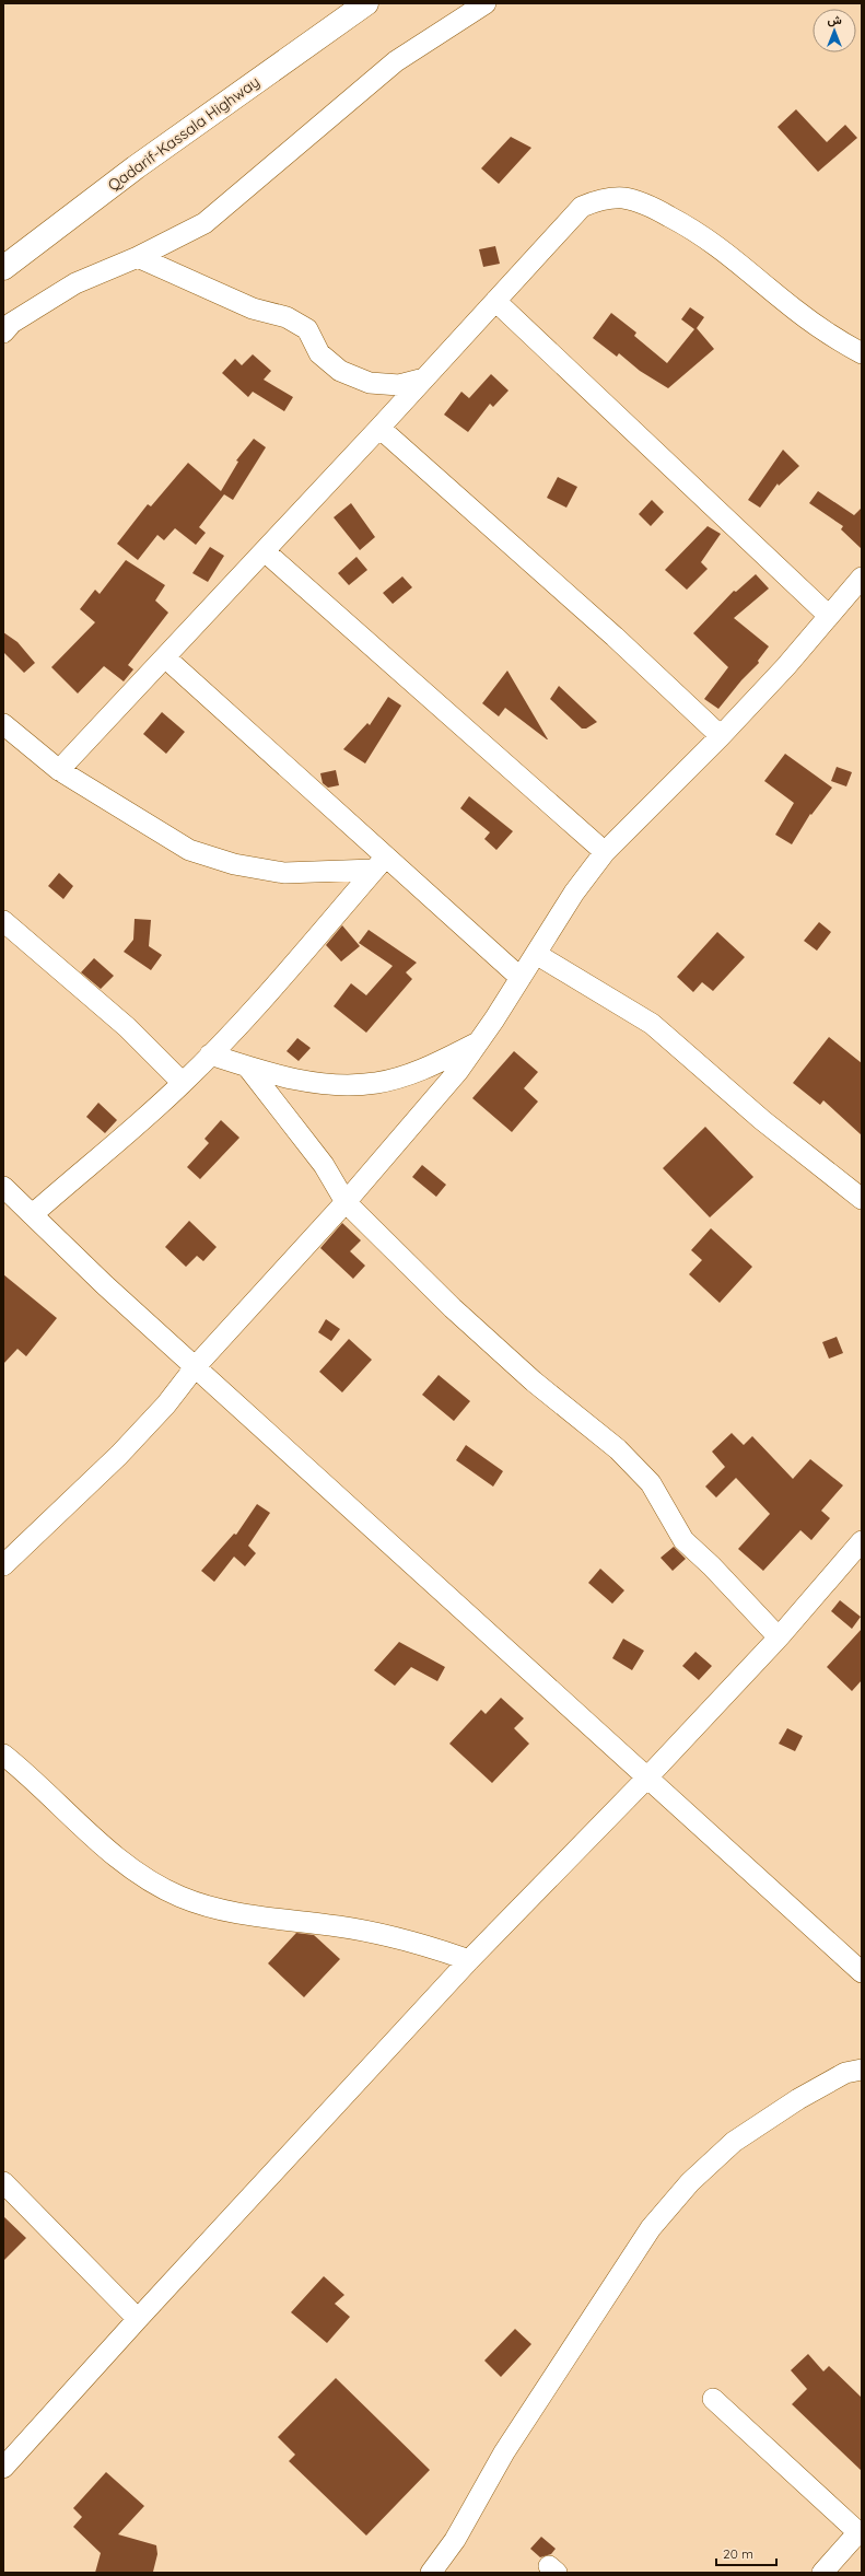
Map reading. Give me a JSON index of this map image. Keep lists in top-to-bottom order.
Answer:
{
  "streets": {
    "highway": ["Qadarif-Kassala Highway"]
  },
  "scale_bar": "20 m",
  "north": "top"
}
